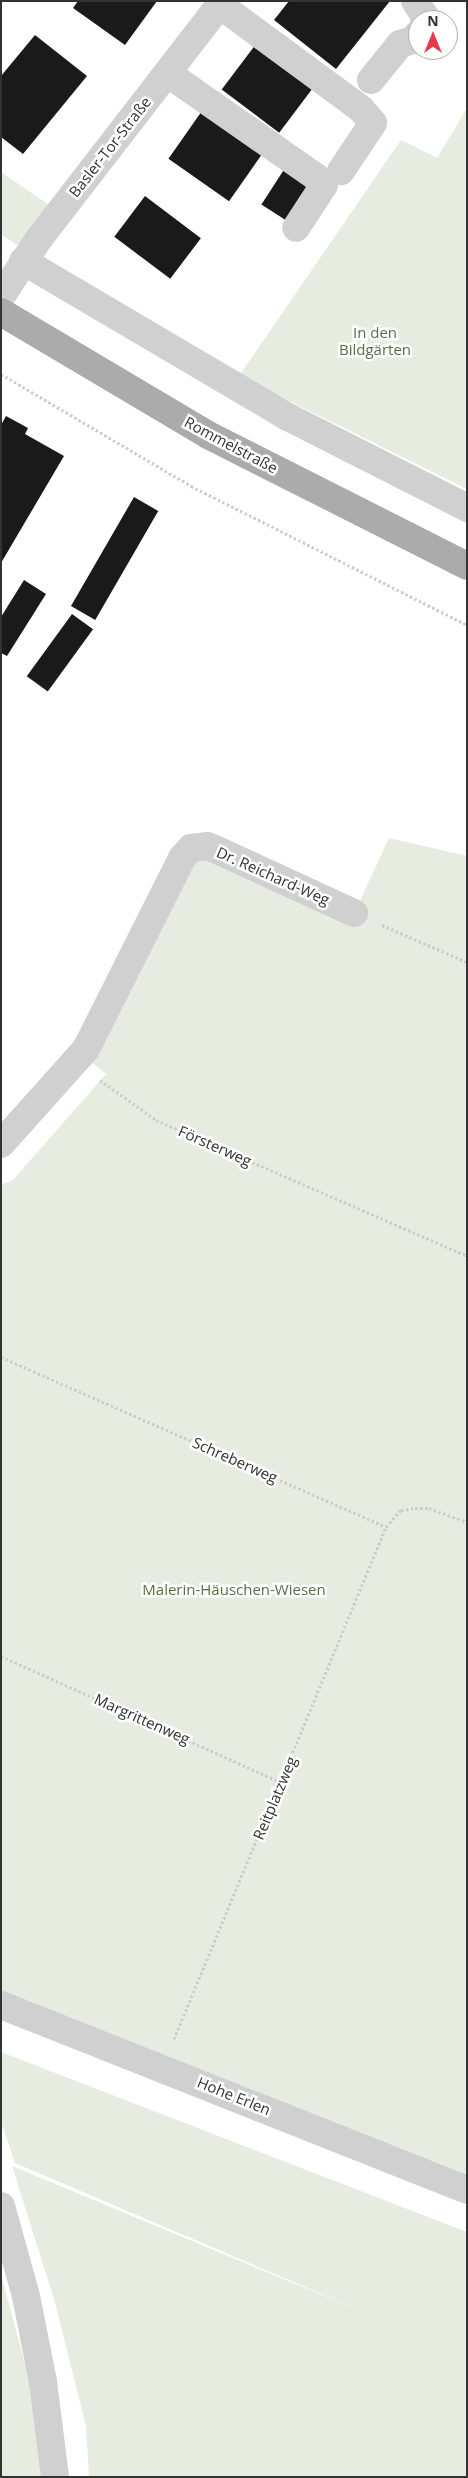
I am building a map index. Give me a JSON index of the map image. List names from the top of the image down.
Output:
{
  "streets": {
    "main road": ["Rommelstraße"],
    "street": ["Basler-Tor-Straße", "Dr. Reichard-Weg", "Hohe Erlen"],
    "path": [
      "Försterweg",
      "Schreberweg",
      "Margrittenweg",
      "Reitplatzweg"
    ]
  },
  "crossings": [
    ["Dr. Reichard-Weg", "Försterweg"],
    ["Schreberweg", "Reitplatzweg"],
    ["Margrittenweg", "Reitplatzweg"],
    ["Reitplatzweg", "Hohe Erlen"]
  ],
  "parks": ["In den Bildgärten", "Malerin-Häuschen-Wiesen"],
  "north": "top"
}
